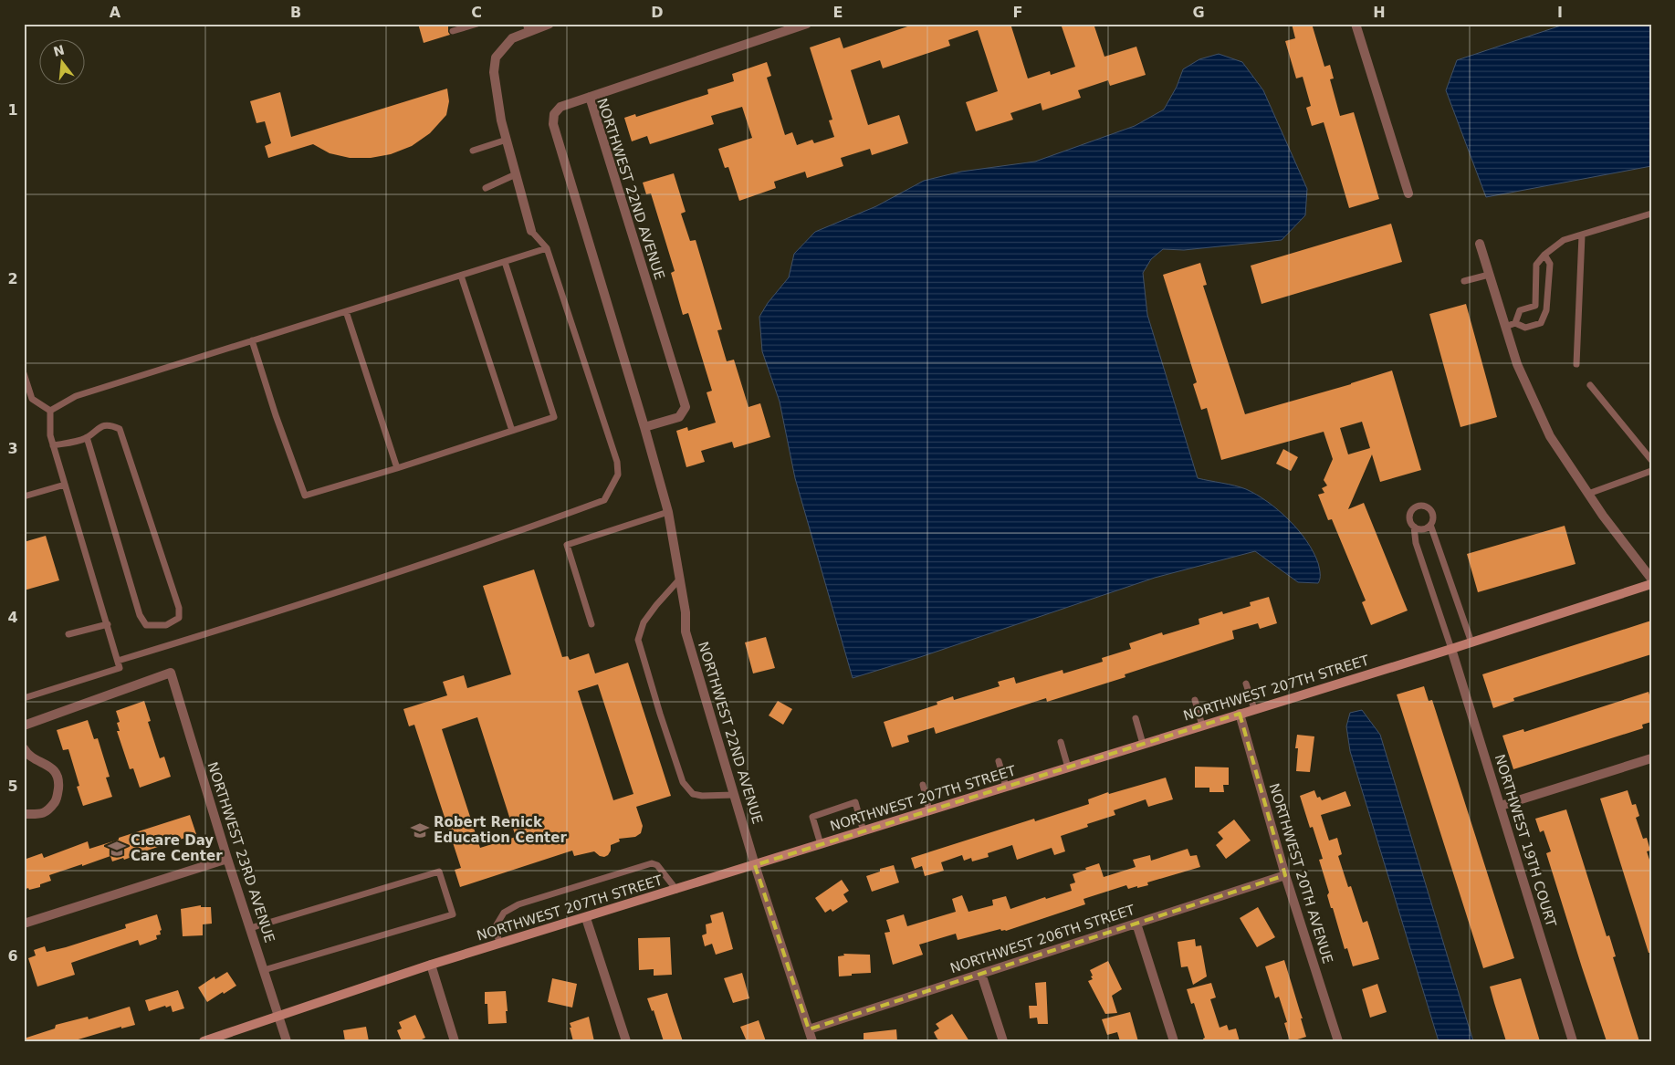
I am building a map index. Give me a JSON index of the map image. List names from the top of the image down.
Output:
{
  "streets": {
    "street": [
      "NORTHWEST 22ND AVENUE",
      "NORTHWEST 207TH STREET",
      "NORTHWEST 19TH COURT",
      "NORTHWEST 23RD AVENUE",
      "NORTHWEST 20TH AVENUE",
      "NORTHWEST 206TH STREET"
    ]
  },
  "crossings": [
    ["NORTHWEST 22ND AVENUE", "NORTHWEST 207TH STREET"],
    ["NORTHWEST 22ND AVENUE", "NORTHWEST 206TH STREET"],
    ["NORTHWEST 207TH STREET", "NORTHWEST 19TH COURT"],
    ["NORTHWEST 207TH STREET", "NORTHWEST 23RD AVENUE"],
    ["NORTHWEST 207TH STREET", "NORTHWEST 20TH AVENUE"],
    ["NORTHWEST 20TH AVENUE", "NORTHWEST 206TH STREET"]
  ],
  "places": {
    "school or university": ["Robert Renick Education Center", "Cleare Day Care Center"]
  },
  "north": "top",
  "grid": {
    "columns": [
      "A",
      "B",
      "C",
      "D",
      "E",
      "F",
      "G",
      "H",
      "I"
    ],
    "rows": [
      "1",
      "2",
      "3",
      "4",
      "5",
      "6"
    ]
  }
}
